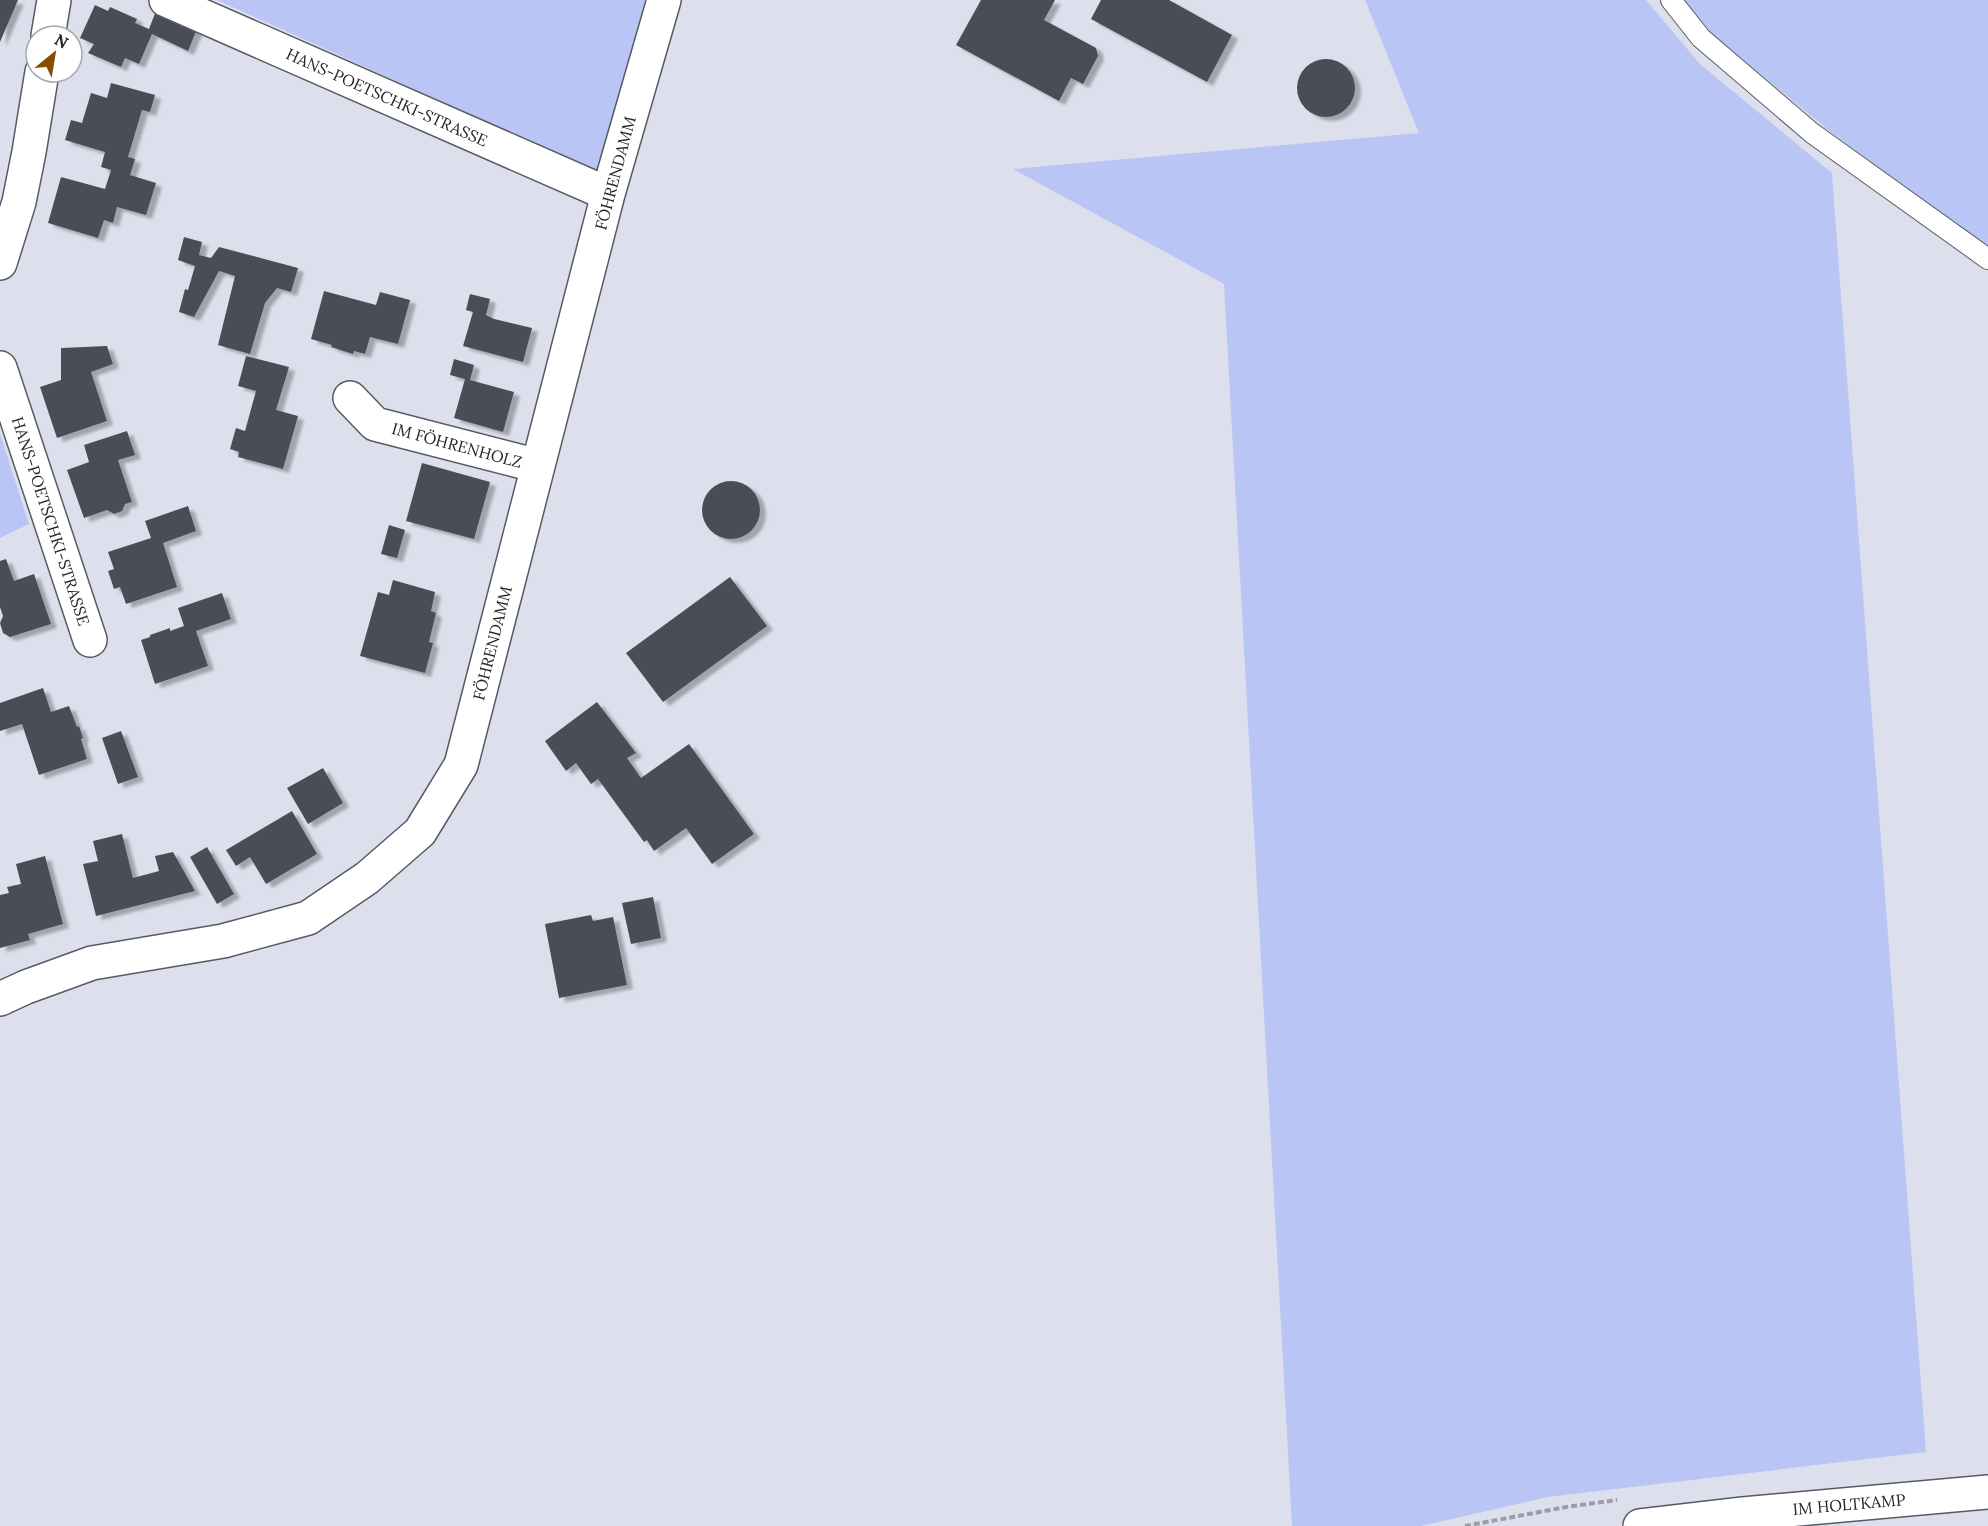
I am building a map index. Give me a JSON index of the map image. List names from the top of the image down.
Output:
{
  "streets": {
    "street": [
      "HANS-POETSCHKI-STRASSE",
      "FÖHRENDAMM",
      "IM FÖHRENHOLZ",
      "IM HOLTKAMP"
    ]
  },
  "crossings": [
    ["HANS-POETSCHKI-STRASSE", "FÖHRENDAMM"],
    ["FÖHRENDAMM", "IM FÖHRENHOLZ"]
  ],
  "north": "top right"
}
